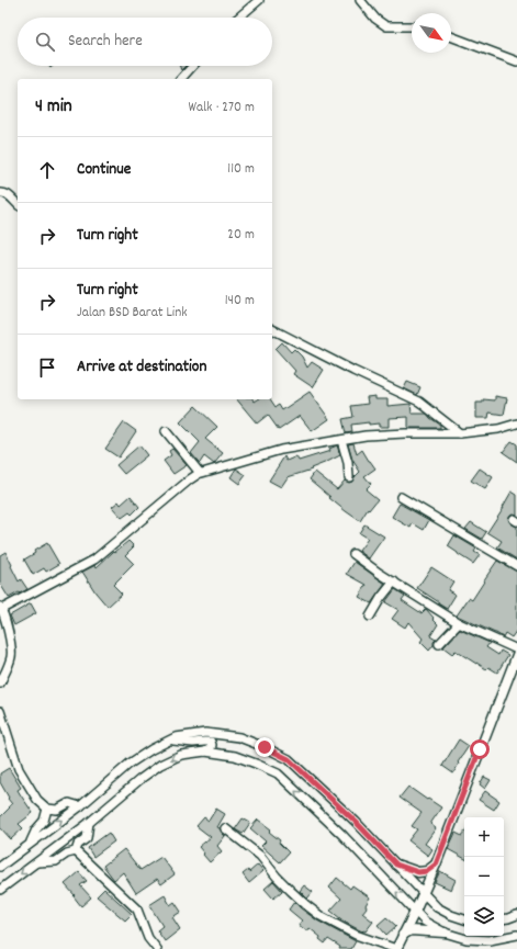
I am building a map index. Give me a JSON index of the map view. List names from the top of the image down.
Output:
{
  "north": "bottom right",
  "page": {
    "search": "Search here",
    "heading": ["4 min", "Walk · 270 m"],
    "list": [
      ["Continue", "110 m"],
      ["Turn right", "20 m"],
      ["Turn right", "Jalan BSD Barat Link", "140 m"],
      "Arrive at destination"
    ],
    "map_buttons": ["+", "−"]
  }
}
